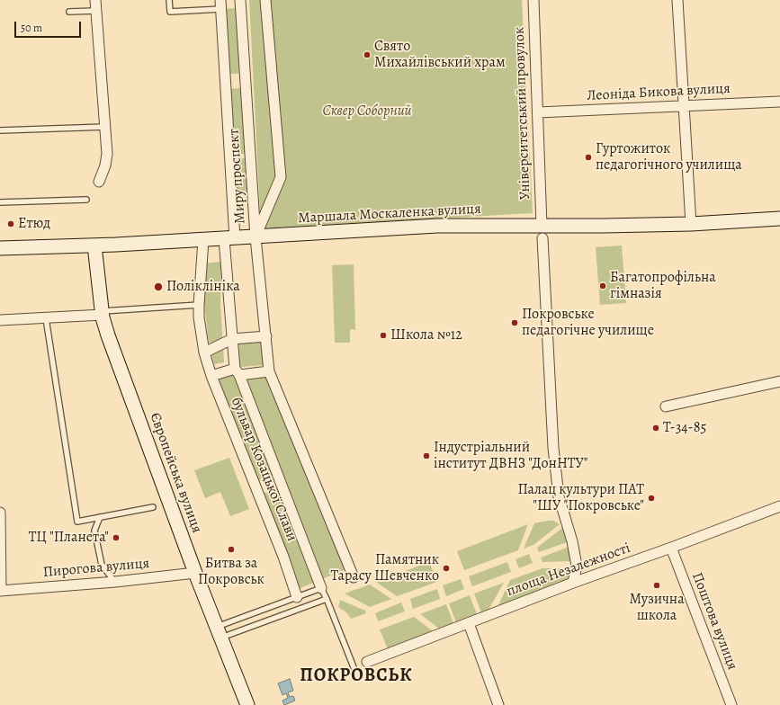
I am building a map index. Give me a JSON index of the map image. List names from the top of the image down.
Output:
{
  "streets": {
    "street": [
      "Леоніда Бикова вулиця",
      "Університетський провулок",
      "Миру проспект",
      "Маршала Москаленка вулиця",
      "бульвар Козацької Слави",
      "Європейська вулиця",
      "Пирогова вулиця",
      "площа Незалежності",
      "Поштова вулиця"
    ]
  },
  "crossings": [
    ["Леоніда Бикова вулиця", "Університетський провулок"],
    ["Університетський провулок", "Маршала Москаленка вулиця"],
    ["Університетський провулок", "площа Незалежності"],
    ["Миру проспект", "Маршала Москаленка вулиця"],
    ["Миру проспект", "бульвар Козацької Слави"],
    ["Маршала Москаленка вулиця", "бульвар Козацької Слави"],
    ["Маршала Москаленка вулиця", "Європейська вулиця"],
    ["Європейська вулиця", "Пирогова вулиця"],
    ["площа Незалежності", "Поштова вулиця"]
  ],
  "districts": ["ПОКРОВСЬК"],
  "parks": ["Сквер Соборний"],
  "places": [
    "Свято Михайлівський храм",
    "Гуртожиток педагогічного училища",
    "Етюд",
    "Багатопрофільна гімназія",
    "Поліклініка",
    "Покровське педагогічне училище",
    "Школа №12",
    "Т-34-85",
    "Індустріальний інститут ДВНЗ \"ДонНТУ\"",
    "Палац культури ПАТ \"ШУ \"Покровське\"",
    "ТЦ \"Планета\"",
    "Битва за Покровськ",
    "Памятник Тарасу Шевченко",
    "Музична школа"
  ],
  "scale_bar": "50 m"
}
